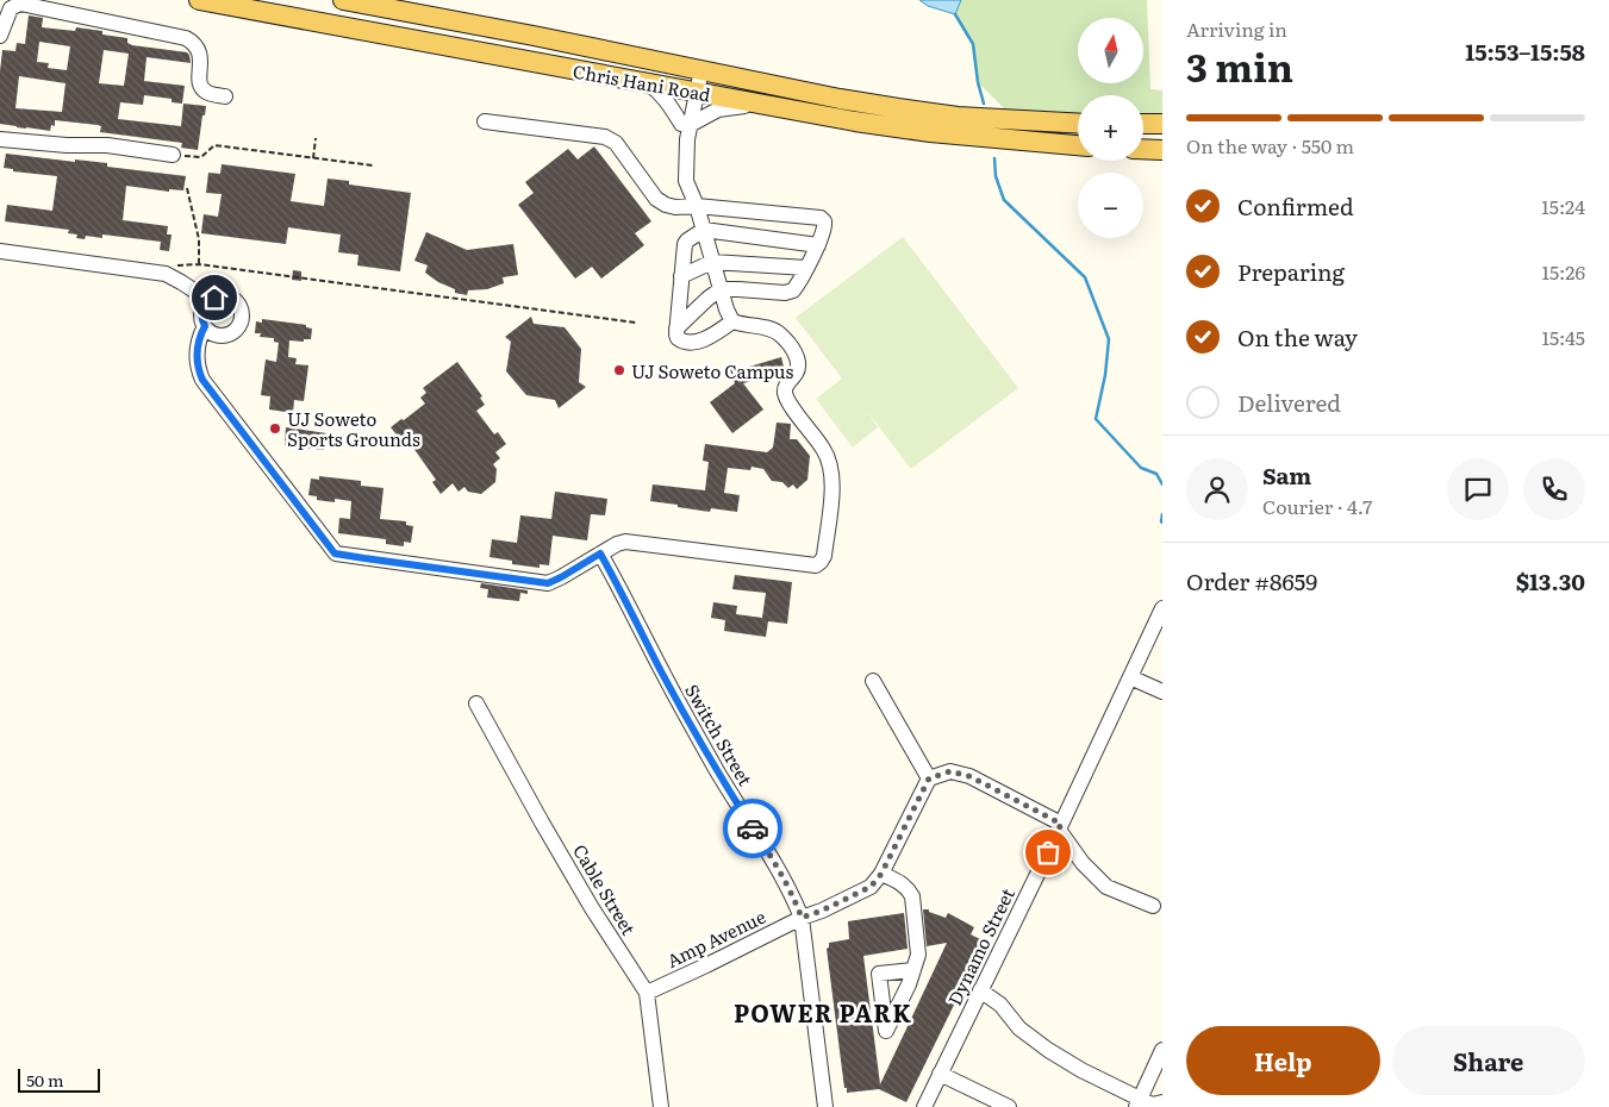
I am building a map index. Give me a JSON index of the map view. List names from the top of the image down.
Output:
{
  "streets": {
    "main road": ["Chris Hani Road"],
    "street": [
      "Switch Street",
      "Cable Street",
      "Amp Avenue",
      "Dynamo Street"
    ]
  },
  "crossings": [
    ["Switch Street", "Amp Avenue"],
    ["Cable Street", "Amp Avenue"]
  ],
  "districts": ["POWER PARK"],
  "places": ["UJ Soweto Campus", "UJ Soweto Sports Grounds"],
  "scale_bar": "50 m",
  "north": "top",
  "page": {
    "heading": ["3 min", "Arriving in", "15:53–15:58"],
    "panel": [
      "Sam",
      "Courier · 4.7",
      "Order #8659",
      "$13.30"
    ],
    "map_buttons": ["+", "−"],
    "bar": "On the way · 550 m",
    "list": [
      ["Confirmed", "15:24"],
      ["Preparing", "15:26"],
      ["On the way", "15:45"],
      "Delivered"
    ],
    "buttons": ["Help", "Share"],
    "scale": "50 m"
  }
}
